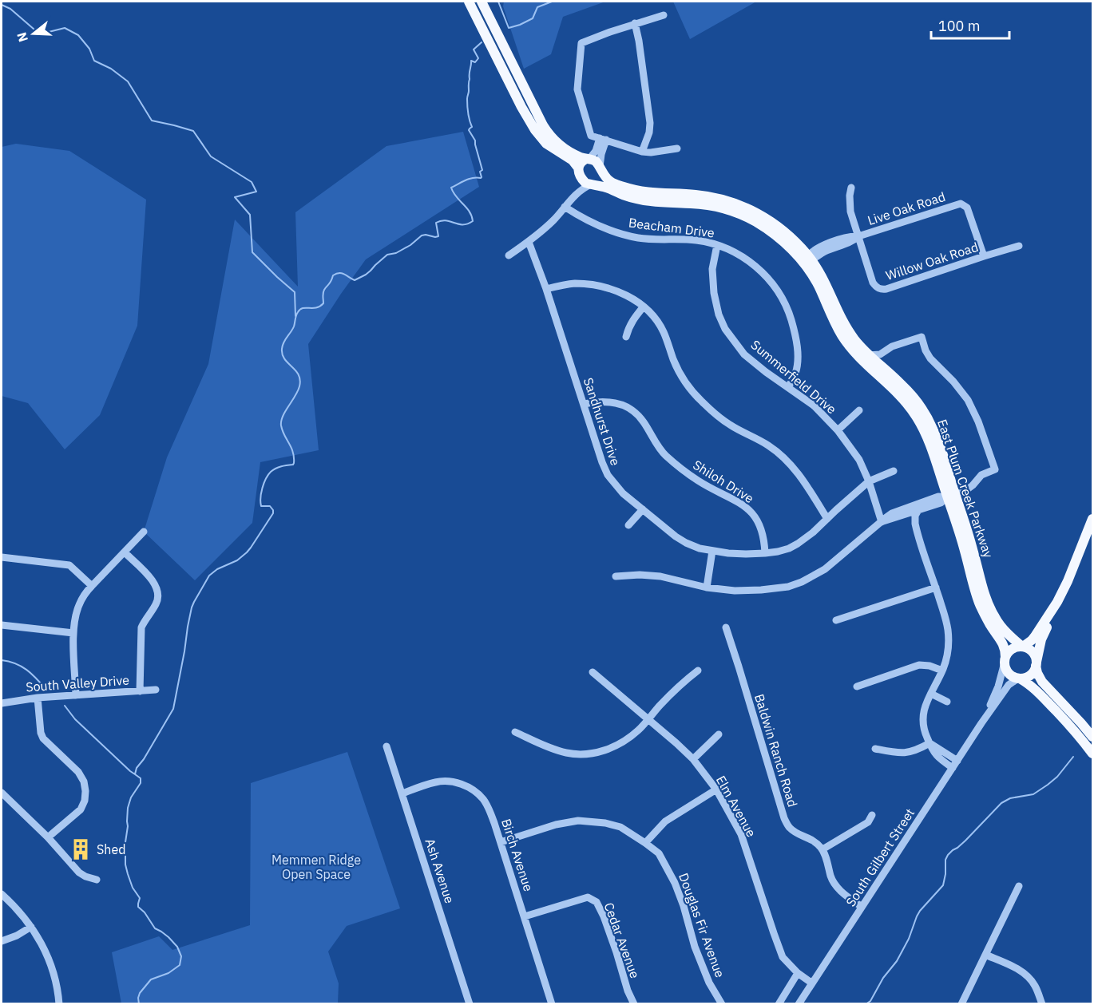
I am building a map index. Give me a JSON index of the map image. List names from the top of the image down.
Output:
{
  "streets": {
    "main road": ["East Plum Creek Parkway"],
    "street": [
      "Live Oak Road",
      "Beacham Drive",
      "Willow Oak Road",
      "Summerfield Drive",
      "Sandhurst Drive",
      "Shiloh Drive",
      "South Valley Drive",
      "Baldwin Ranch Road",
      "Elm Avenue",
      "Birch Avenue",
      "South Gilbert Street",
      "Ash Avenue",
      "Douglas Fir Avenue",
      "Cedar Avenue"
    ]
  },
  "crossings": [
    ["Live Oak Road", "Willow Oak Road"],
    ["Live Oak Road", "East Plum Creek Parkway"],
    ["Beacham Drive", "Summerfield Drive"],
    ["Summerfield Drive", "Sandhurst Drive"],
    ["Sandhurst Drive", "Shiloh Drive"],
    ["East Plum Creek Parkway", "South Gilbert Street"],
    ["Elm Avenue", "South Gilbert Street"],
    ["Birch Avenue", "Ash Avenue"],
    ["Birch Avenue", "Douglas Fir Avenue"],
    ["Birch Avenue", "Cedar Avenue"]
  ],
  "parks": ["Memmen Ridge Open Space"],
  "places": {
    "building": ["Shed"]
  },
  "scale_bar": "100 m",
  "north": "left"
}
